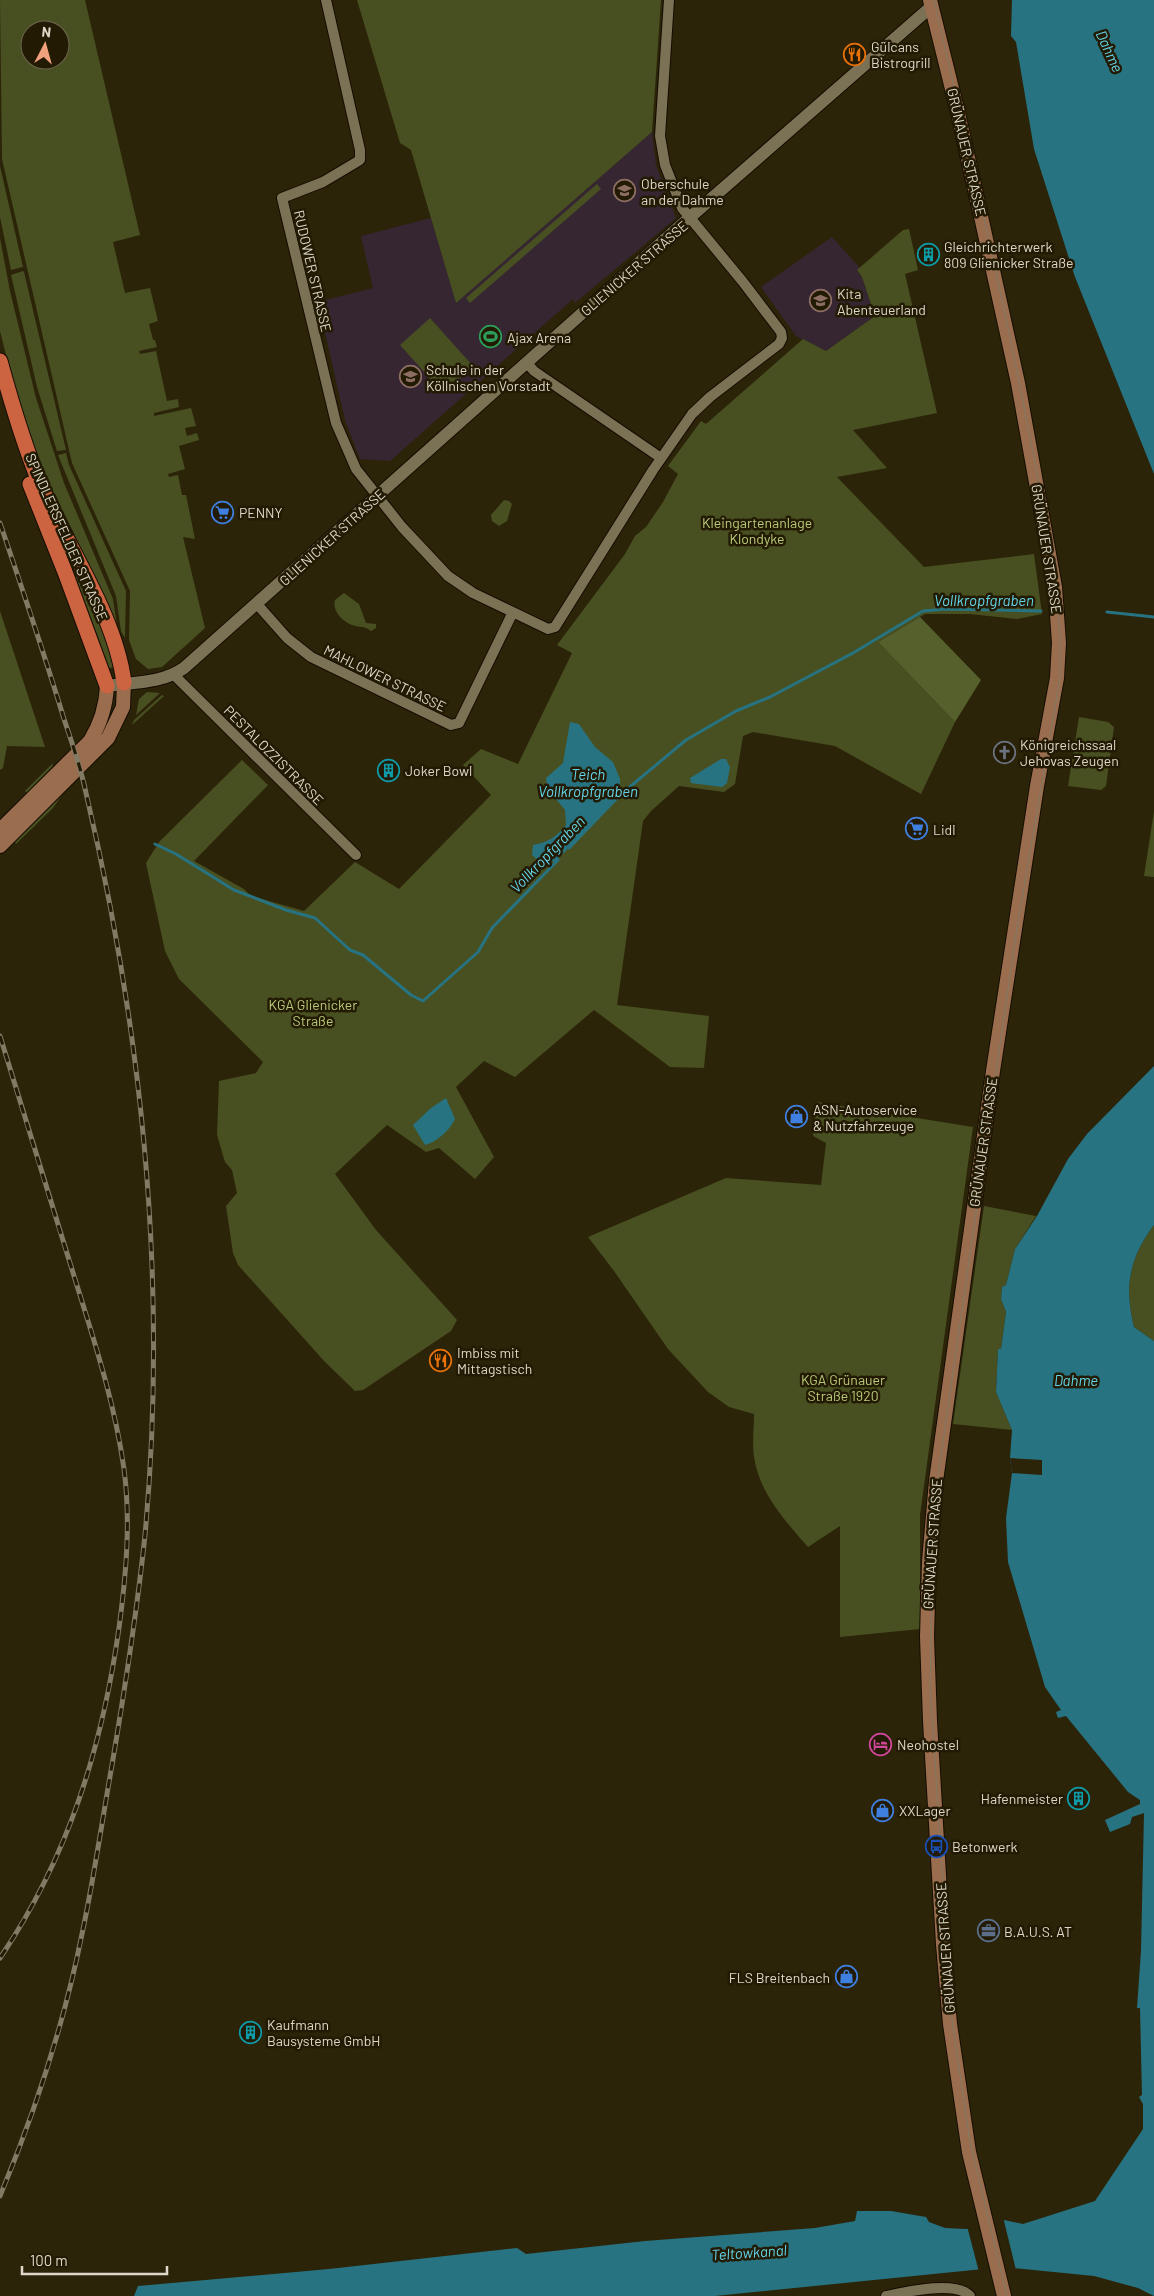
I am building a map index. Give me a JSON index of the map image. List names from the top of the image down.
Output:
{
  "streets": {
    "highway": ["SPINDLERSFELDER STRASSE"],
    "main road": ["GRÜNAUER STRASSE"],
    "street": [
      "GLIENICKER STRASSE",
      "RUDOWER STRASSE",
      "MAHLOWER STRASSE",
      "PESTALOZZISTRASSE"
    ]
  },
  "crossings": [
    ["GRÜNAUER STRASSE", "GLIENICKER STRASSE"],
    ["GLIENICKER STRASSE", "RUDOWER STRASSE"],
    ["GLIENICKER STRASSE", "SPINDLERSFELDER STRASSE"],
    ["GLIENICKER STRASSE", "MAHLOWER STRASSE"],
    ["GLIENICKER STRASSE", "PESTALOZZISTRASSE"]
  ],
  "water": [
    "Dahme",
    "Vollkropfgraben",
    "Teich Vollkropfgraben",
    "Teltowkanal"
  ],
  "parks": ["Kleingartenanlage Klondyke", "KGA Glienicker Straße", "KGA Grünauer Straße 1920"],
  "places": {
    "restaurant": ["Gülcans Bistrogrill", "Imbiss mit Mittagstisch"],
    "school or university": ["Oberschule an der Dahme", "Kita Abenteuerland", "Schule in der Köllnischen Vorstadt"],
    "building": [
      "Gleichrichterwerk 809 Glienicker Straße",
      "Joker Bowl",
      "Hafenmeister",
      "Kaufmann Bausysteme GmbH"
    ],
    "sports": ["Ajax Arena"],
    "supermarket": ["PENNY", "Lidl"],
    "church": ["Königreichssaal Jehovas Zeugen"],
    "shop": ["ASN-Autoservice & Nutzfahrzeuge", "XXLager", "FLS Breitenbach"],
    "hotel": ["Neohostel"],
    "bus stop": ["Betonwerk"],
    "office": ["B.A.U.S. AT"]
  },
  "scale_bar": "100 m",
  "north": "top"
}
